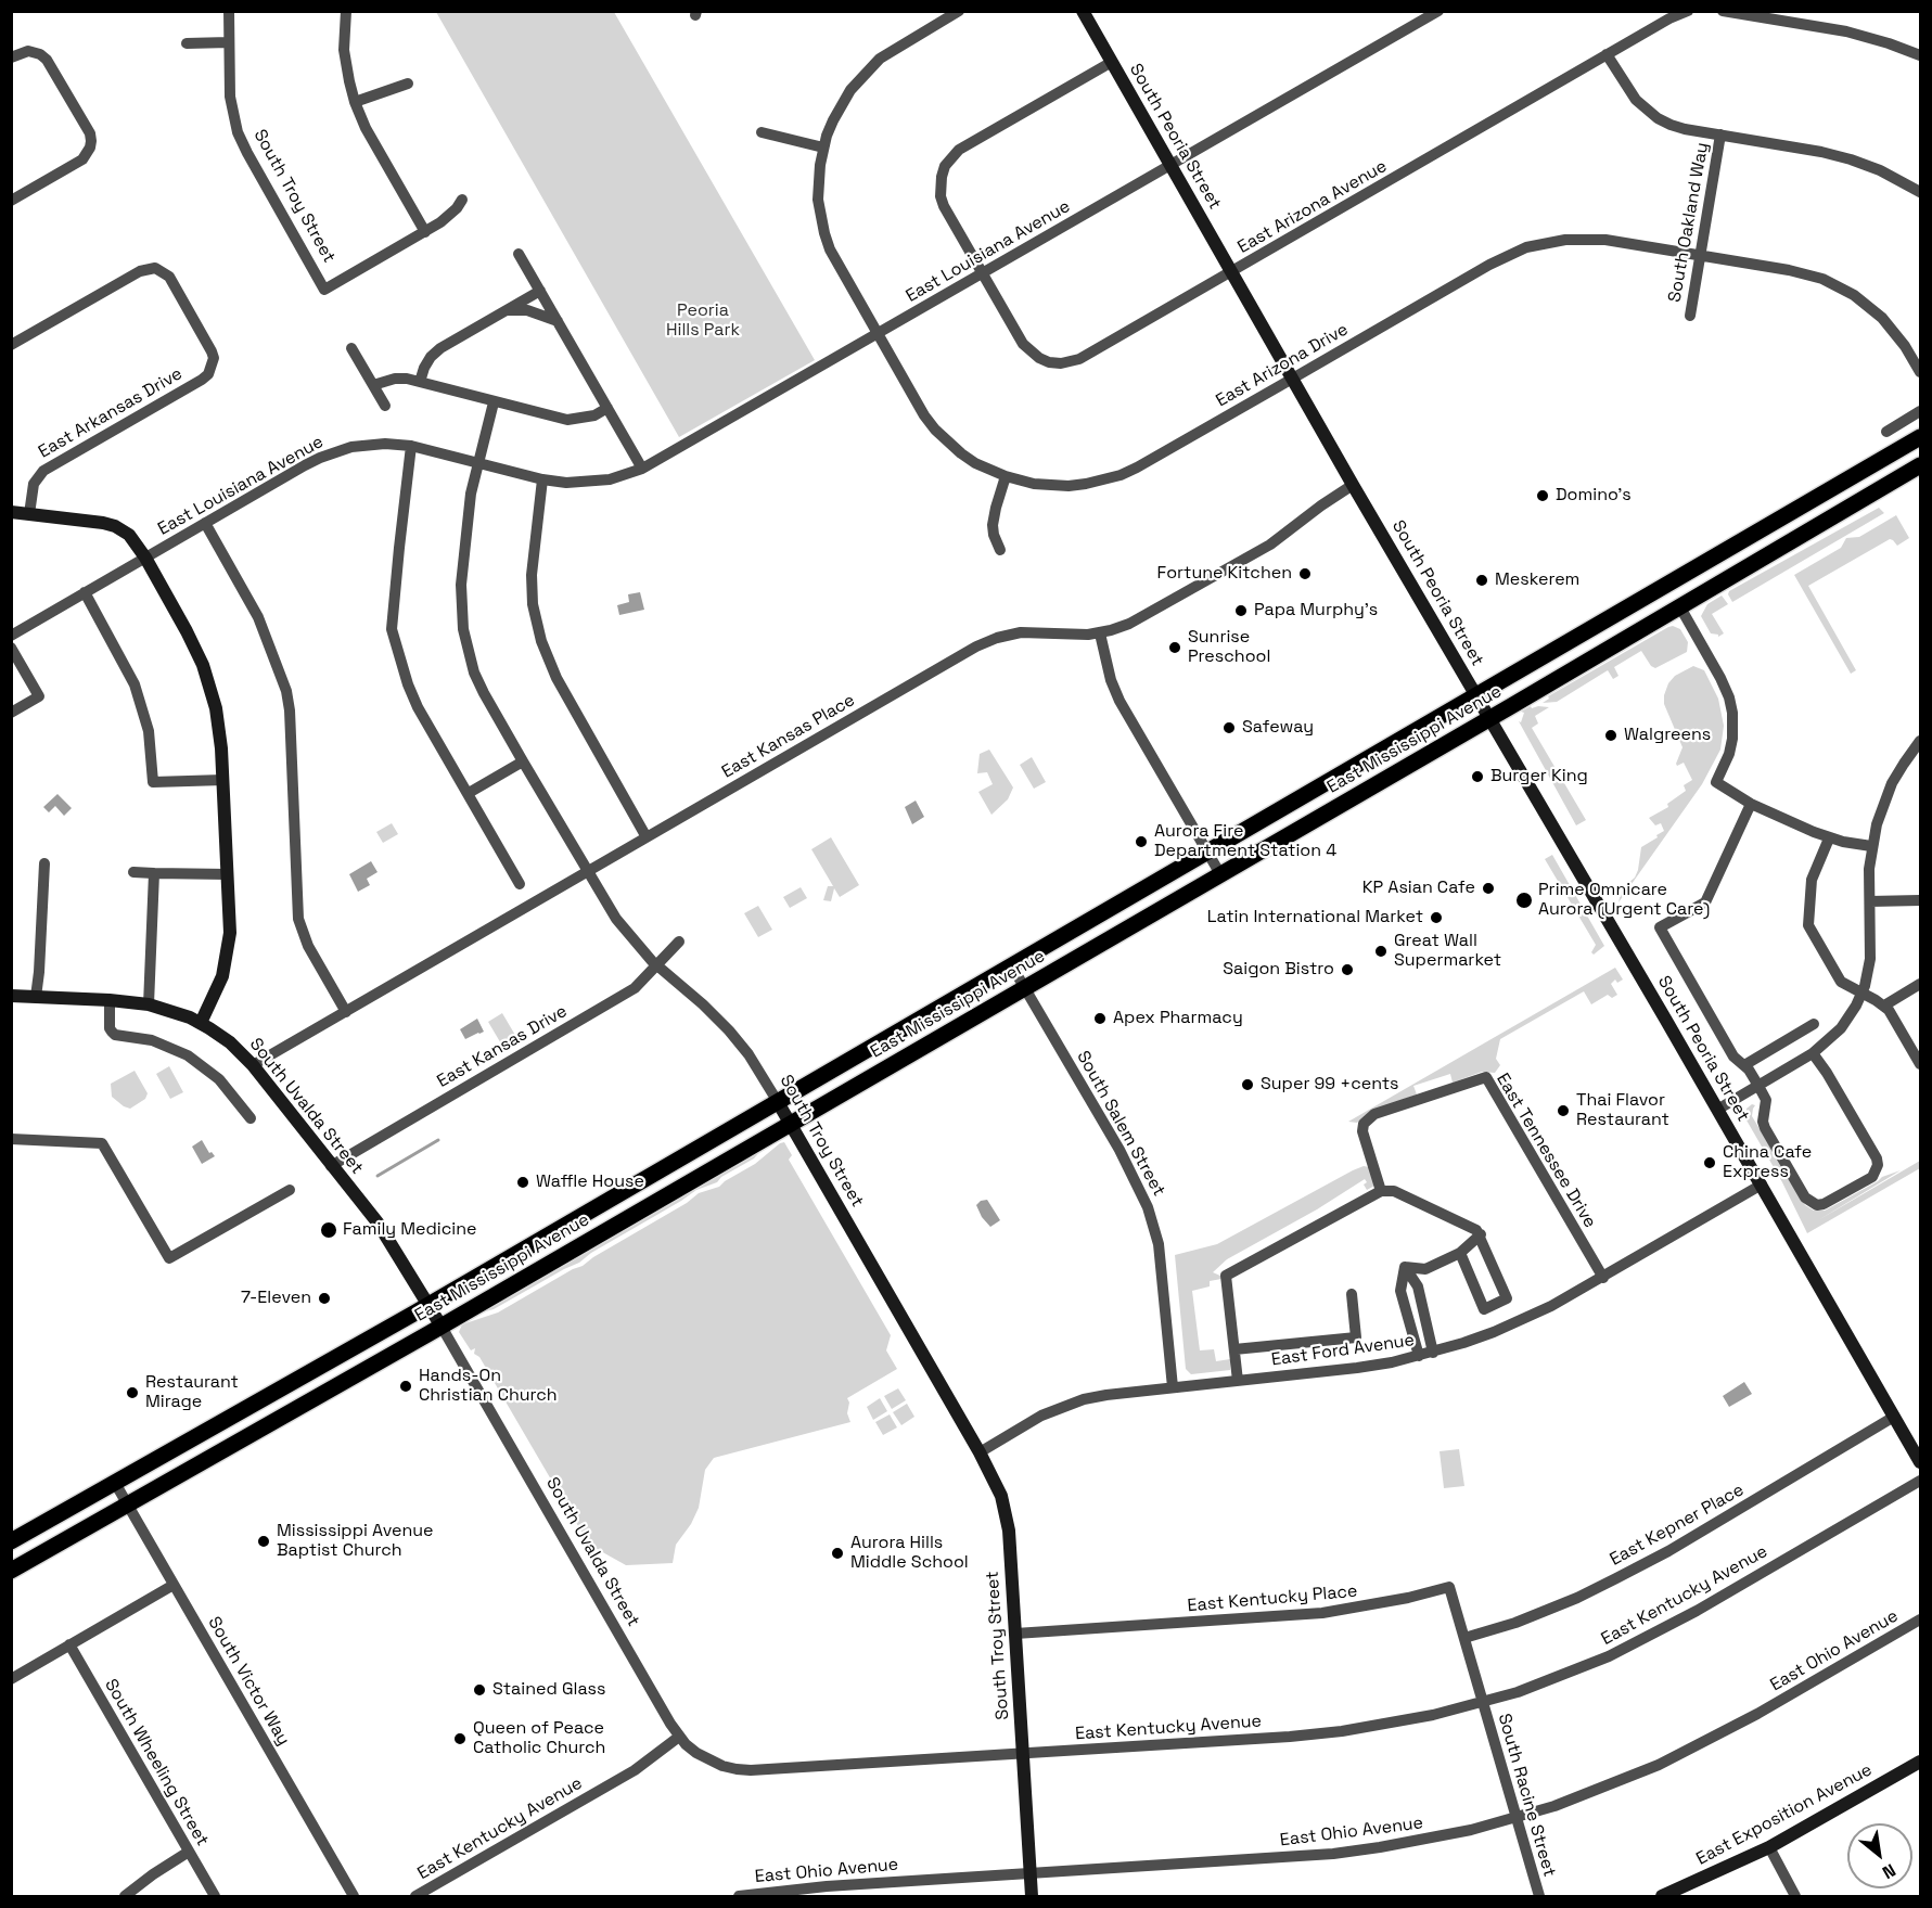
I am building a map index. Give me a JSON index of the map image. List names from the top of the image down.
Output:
{
  "streets": {
    "main road": ["East Mississippi Avenue"],
    "street": [
      "South Peoria Street",
      "South Troy Street",
      "East Arizona Avenue",
      "South Oakland Way",
      "East Louisiana Avenue",
      "East Arizona Drive",
      "East Arkansas Drive",
      "East Kansas Place",
      "East Kansas Drive",
      "South Uvalda Street",
      "South Salem Street",
      "East Tennessee Drive",
      "East Ford Avenue",
      "East Kepner Place",
      "East Kentucky Avenue",
      "East Kentucky Place",
      "East Ohio Avenue",
      "South Victor Way",
      "South Wheeling Street",
      "South Racine Street",
      "East Exposition Avenue"
    ]
  },
  "crossings": [
    ["South Peoria Street", "East Arizona Avenue"],
    ["South Peoria Street", "East Louisiana Avenue"],
    ["South Peoria Street", "East Arizona Drive"],
    ["South Peoria Street", "East Kansas Place"],
    ["South Peoria Street", "East Mississippi Avenue"],
    ["South Peoria Street", "East Ford Avenue"],
    ["South Peoria Street", "East Kepner Place"],
    ["South Troy Street", "East Louisiana Avenue"],
    ["South Troy Street", "East Kansas Place"],
    ["South Troy Street", "East Mississippi Avenue"],
    ["South Troy Street", "East Kansas Drive"],
    ["South Troy Street", "East Ford Avenue"],
    ["South Troy Street", "East Kentucky Avenue"],
    ["South Troy Street", "East Kentucky Place"],
    ["South Troy Street", "East Ohio Avenue"],
    ["East Arizona Avenue", "East Louisiana Avenue"],
    ["South Oakland Way", "East Arizona Drive"],
    ["East Louisiana Avenue", "East Arizona Drive"],
    ["East Kansas Place", "South Uvalda Street"],
    ["East Mississippi Avenue", "South Uvalda Street"],
    ["East Mississippi Avenue", "South Salem Street"],
    ["East Mississippi Avenue", "South Victor Way"],
    ["East Kansas Drive", "South Uvalda Street"],
    ["South Uvalda Street", "East Kentucky Avenue"],
    ["South Salem Street", "East Ford Avenue"],
    ["East Tennessee Drive", "East Ford Avenue"],
    ["East Kepner Place", "East Kentucky Place"],
    ["East Kentucky Avenue", "East Kentucky Place"],
    ["East Kentucky Avenue", "South Racine Street"],
    ["East Kentucky Place", "South Racine Street"],
    ["East Ohio Avenue", "South Racine Street"]
  ],
  "parks": ["Peoria Hills Park"],
  "places": [
    "Domino's",
    "Fortune Kitchen",
    "Meskerem",
    "Papa Murphy's",
    "Sunrise Preschool",
    "Safeway",
    "Walgreens",
    "Burger King",
    "Aurora Fire Department Station 4",
    "KP Asian Cafe",
    "Prime Omnicare Aurora (Urgent Care)",
    "Latin International Market",
    "Great Wall Supermarket",
    "Saigon Bistro",
    "Apex Pharmacy",
    "Super 99 +cents",
    "Thai Flavor Restaurant",
    "China Cafe Express",
    "Waffle House",
    "Family Medicine",
    "7-Eleven",
    "Hands-On Christian Church",
    "Restaurant Mirage",
    "Mississippi Avenue Baptist Church",
    "Aurora Hills Middle School",
    "Stained Glass",
    "Queen of Peace Catholic Church"
  ],
  "north": "bottom right"
}
